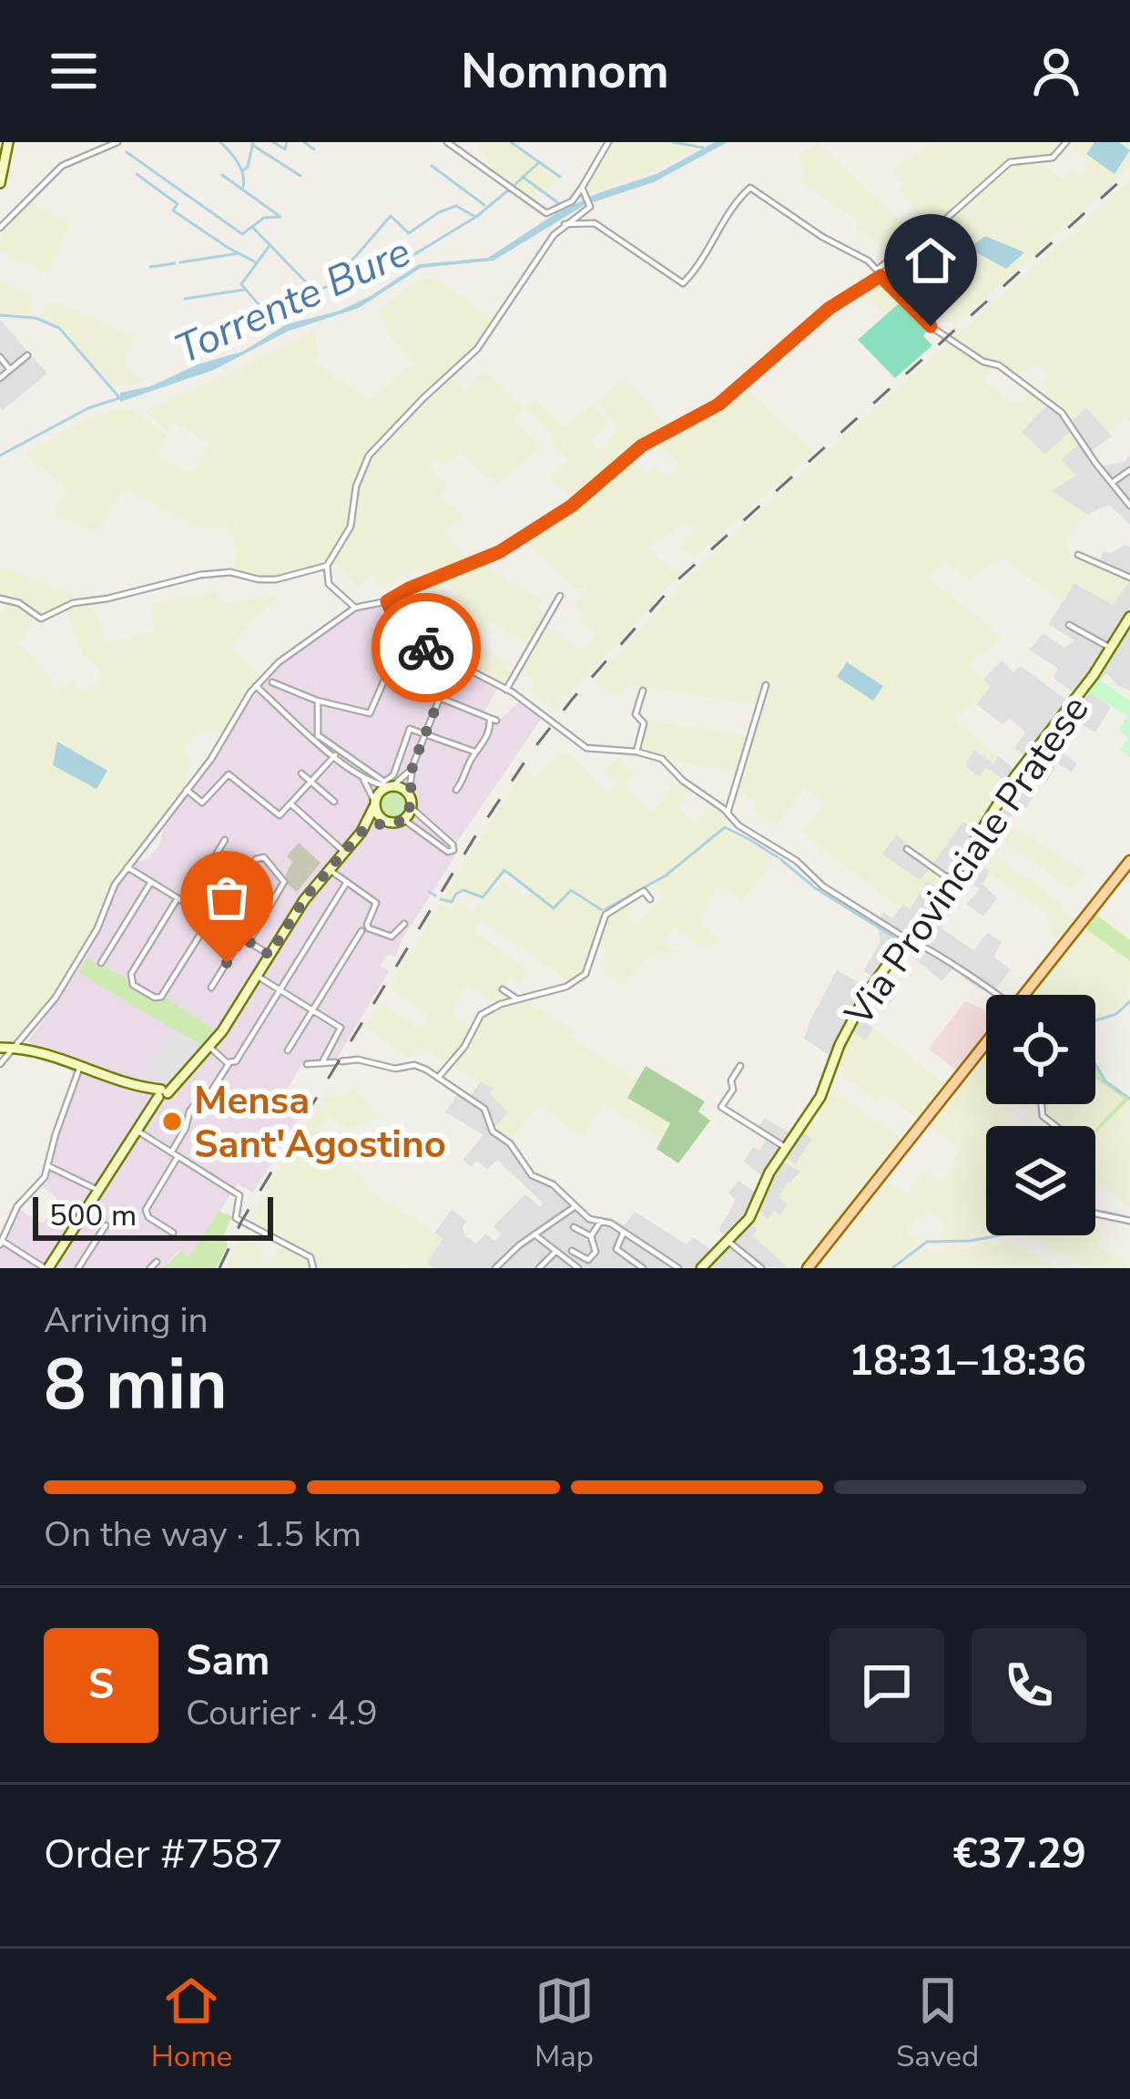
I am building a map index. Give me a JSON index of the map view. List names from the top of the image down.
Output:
{
  "streets": {
    "street": ["Via Provinciale Pratese"]
  },
  "water": ["Torrente Bure"],
  "places": ["Mensa Sant'Agostino"],
  "scale_bar": "500 m",
  "page": {
    "header": "Nomnom",
    "scale": "500 m",
    "heading": ["8 min", "Arriving in", "18:31–18:36"],
    "panel": [
      "Sam",
      "Courier · 4.9",
      "Order #7587",
      "€37.29"
    ],
    "bar": "On the way · 1.5 km",
    "round": "S",
    "tabs": ["Home", "Map", "Saved"]
  }
}
